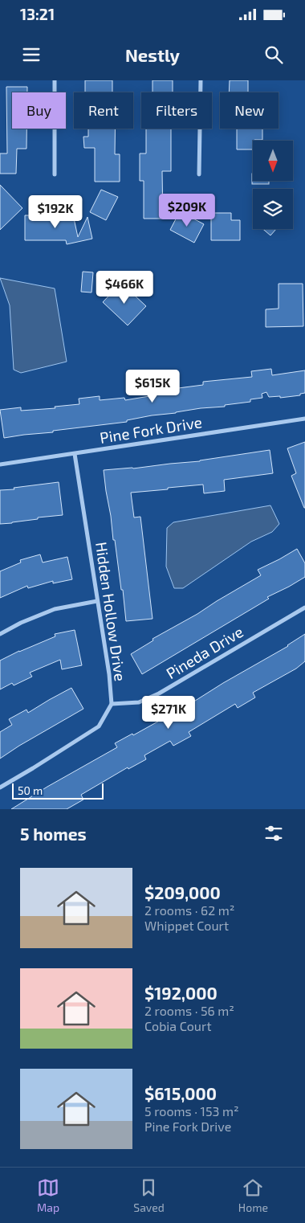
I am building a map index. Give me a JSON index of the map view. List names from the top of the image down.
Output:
{
  "streets": {
    "street": ["Pine Fork Drive", "Hidden Hollow Drive", "Pineda Drive"]
  },
  "crossings": [
    ["Pine Fork Drive", "Hidden Hollow Drive"],
    ["Hidden Hollow Drive", "Pineda Drive"]
  ],
  "scale_bar": "50 m",
  "north": "bottom",
  "page": {
    "status": "13:21",
    "header": "Nestly",
    "chip": [
      "Buy",
      "Rent",
      "Filters",
      "New"
    ],
    "price": [
      "$209K",
      "$192K",
      "$466K",
      "$615K",
      "$271K"
    ],
    "scale": "50 m",
    "heading": "5 homes",
    "list": [
      {
        "name": "$209,000",
        "note": "2 rooms · 62 m² · Whippet Court"
      },
      {
        "name": "$192,000",
        "note": "2 rooms · 56 m² · Cobia Court"
      },
      {
        "name": "$615,000",
        "note": "5 rooms · 153 m² · Pine Fork Drive"
      }
    ],
    "tabs": ["Map", "Saved", "Home"]
  }
}
